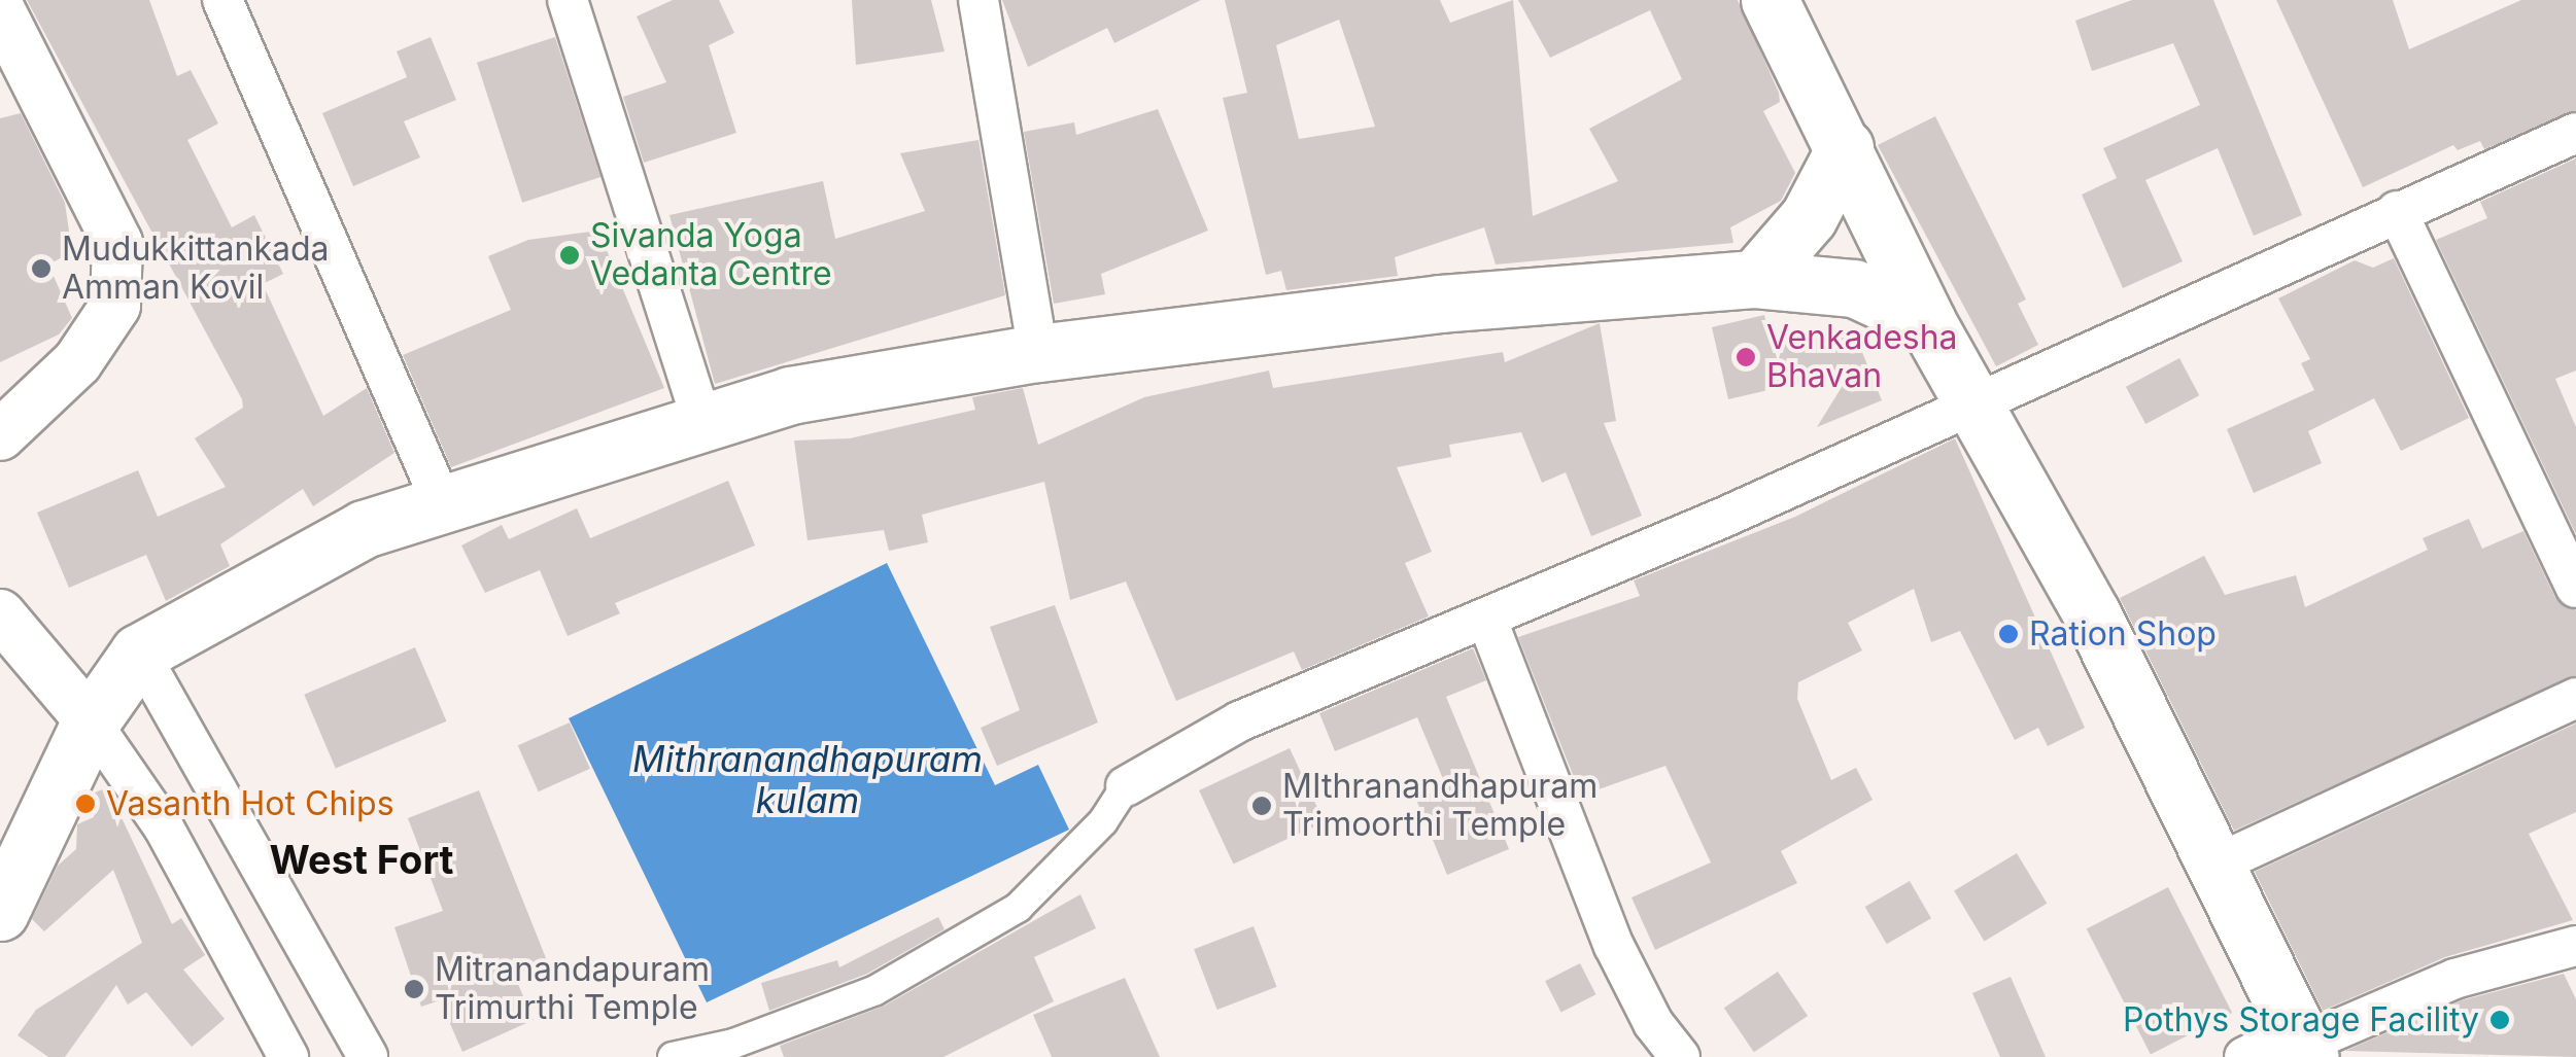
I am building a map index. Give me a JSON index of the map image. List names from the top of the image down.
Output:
{
  "districts": ["West Fort"],
  "water": ["Mithranandhapuram kulam"],
  "places": [
    "Sivanda Yoga Vedanta Centre",
    "Mudukkittankada Amman Kovil",
    "Venkadesha Bhavan",
    "Ration Shop",
    "Vasanth Hot Chips",
    "MIthranandhapuram Trimoorthi Temple",
    "Mitranandapuram Trimurthi Temple",
    "Pothys Storage Facility"
  ]
}
